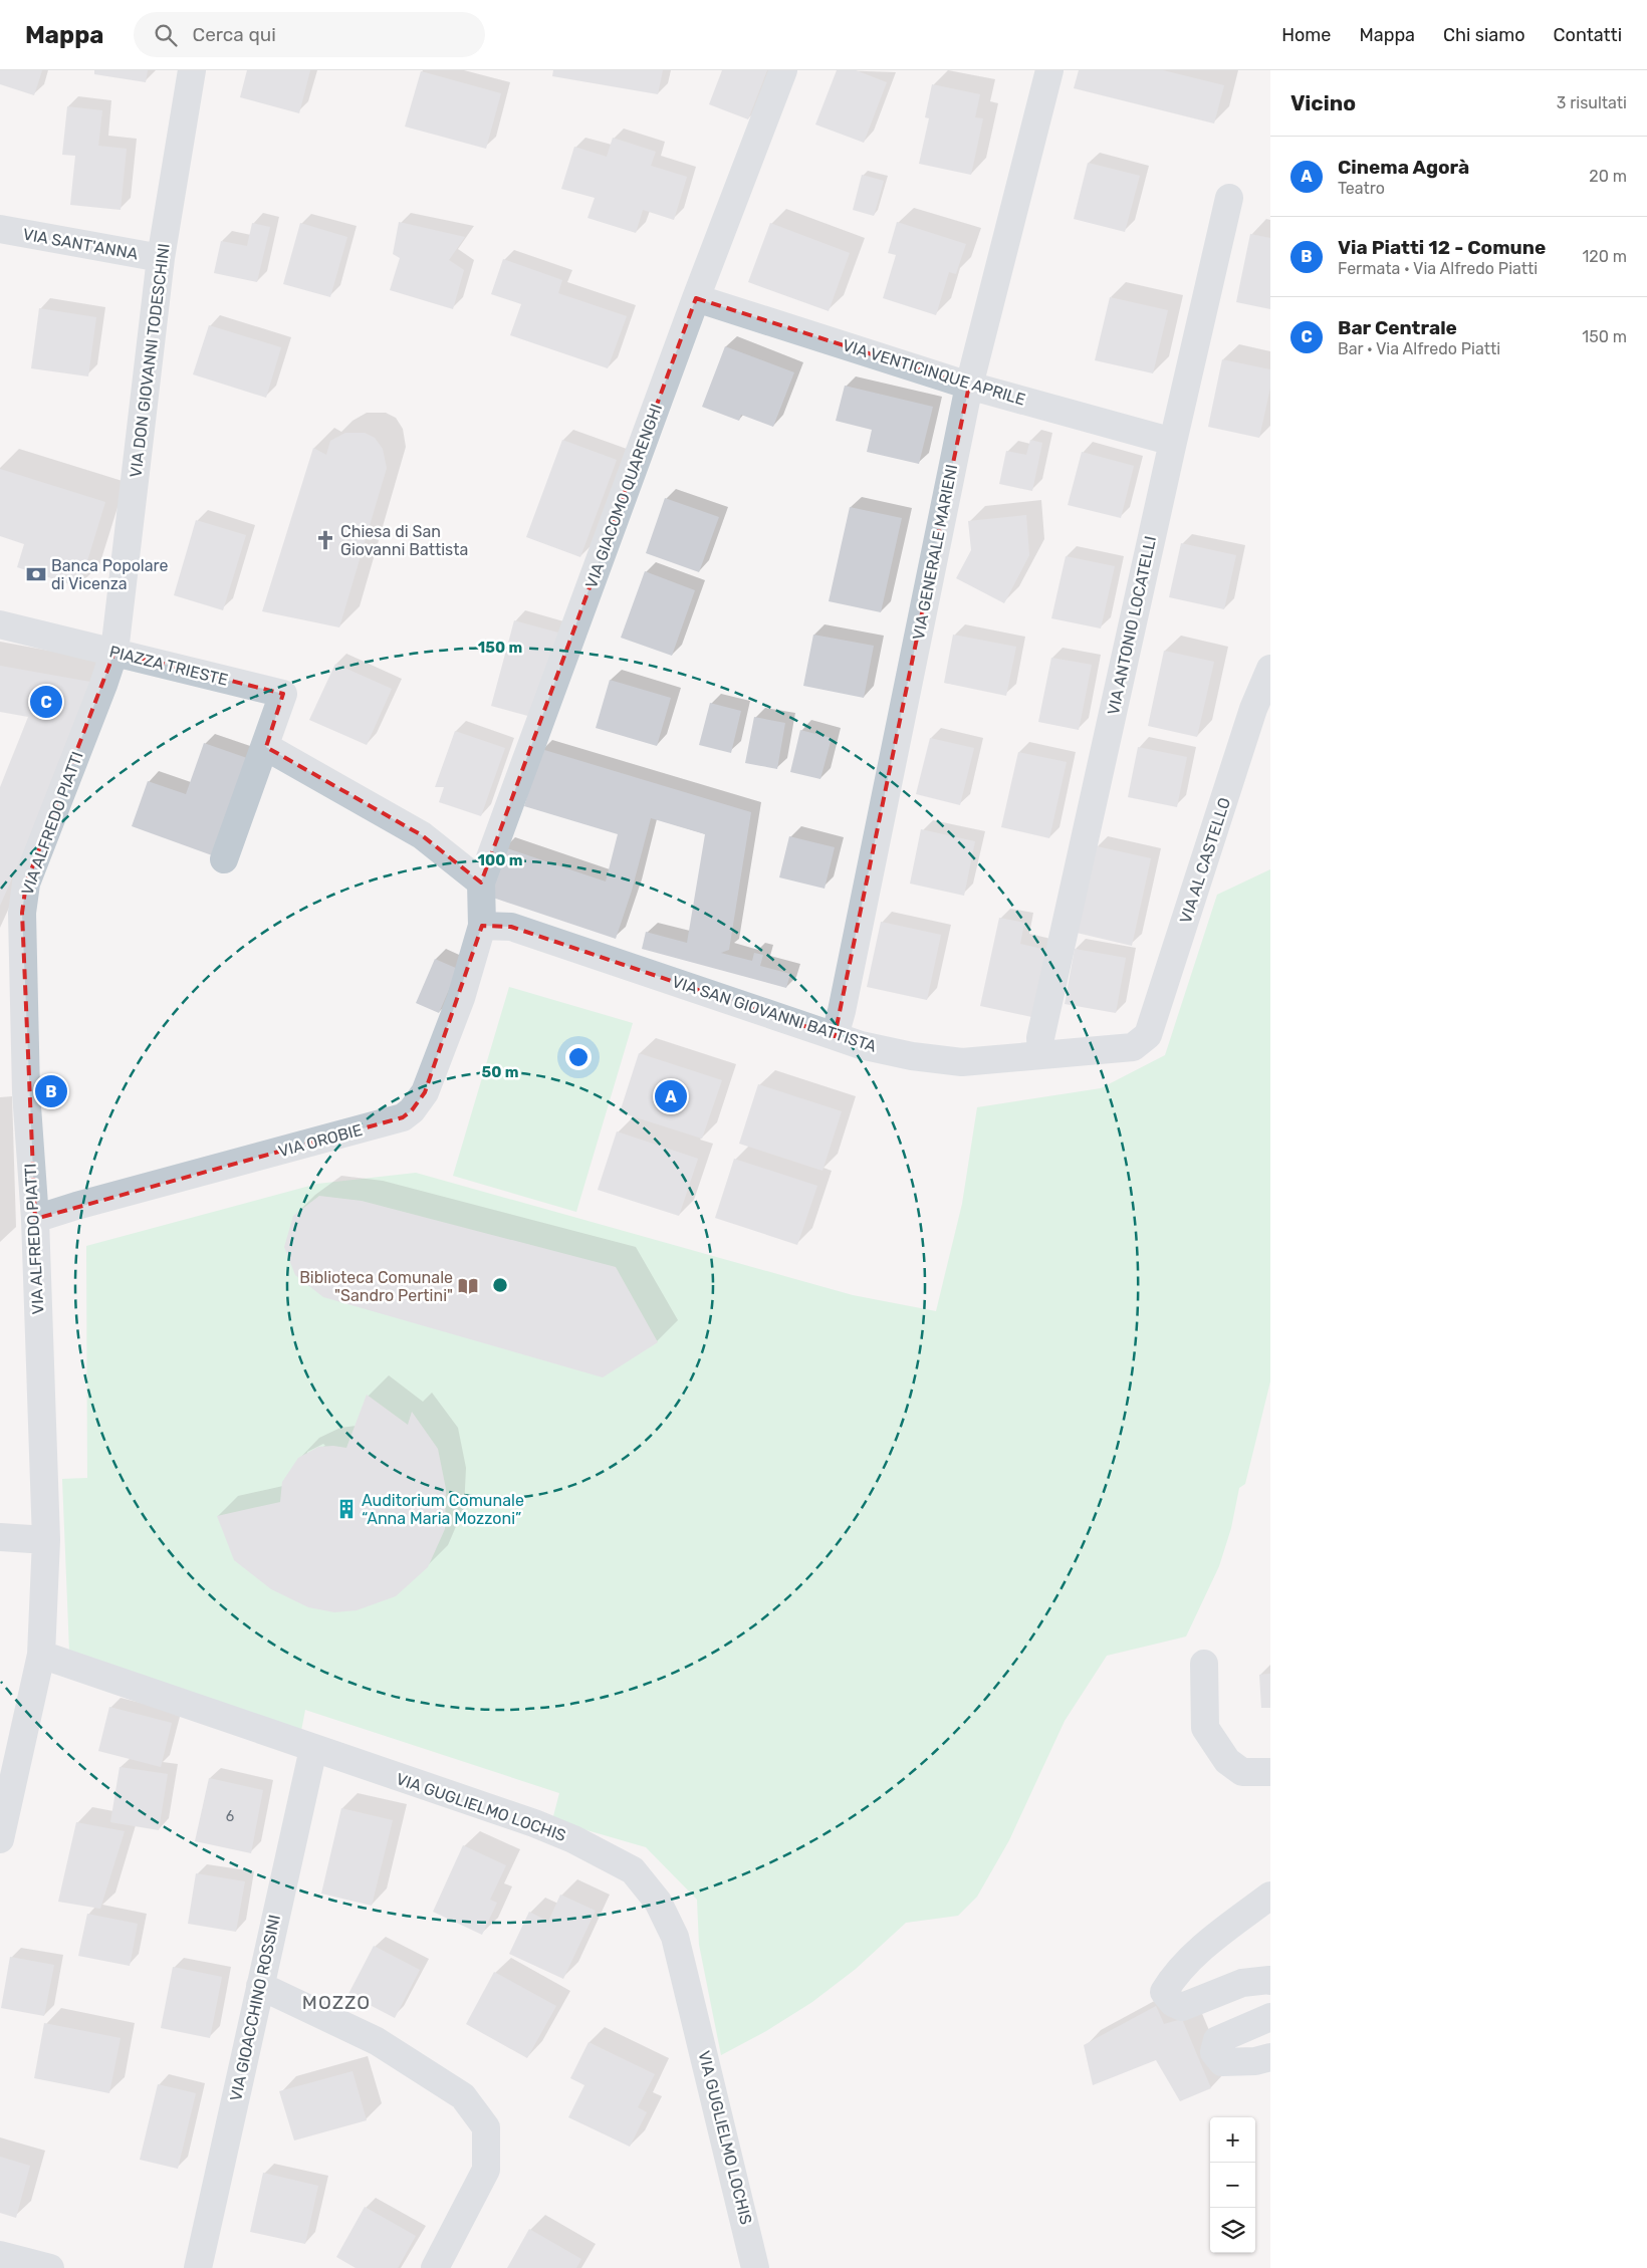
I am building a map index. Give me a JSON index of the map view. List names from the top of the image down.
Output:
{
  "streets": {
    "street": [
      "VIA SANT'ANNA",
      "VIA DON GIOVANNI TODESCHINI",
      "VIA VENTICINQUE APRILE",
      "VIA GIACOMO QUARENGHI",
      "VIA GENERALE MARIENI",
      "VIA ANTONIO LOCATELLI",
      "PIAZZA TRIESTE",
      "VIA ALFREDO PIATTI",
      "VIA AL CASTELLO",
      "VIA SAN GIOVANNI BATTISTA",
      "VIA OROBIE",
      "VIA GUGLIELMO LOCHIS",
      "VIA GIOACCHINO ROSSINI"
    ]
  },
  "crossings": [
    ["VIA SANT'ANNA", "VIA DON GIOVANNI TODESCHINI"],
    ["VIA DON GIOVANNI TODESCHINI", "PIAZZA TRIESTE"],
    ["VIA DON GIOVANNI TODESCHINI", "VIA ALFREDO PIATTI"],
    ["VIA VENTICINQUE APRILE", "VIA GIACOMO QUARENGHI"],
    ["VIA VENTICINQUE APRILE", "VIA GENERALE MARIENI"],
    ["VIA VENTICINQUE APRILE", "VIA ANTONIO LOCATELLI"],
    ["VIA GIACOMO QUARENGHI", "VIA SAN GIOVANNI BATTISTA"],
    ["VIA GIACOMO QUARENGHI", "VIA OROBIE"],
    ["VIA GENERALE MARIENI", "VIA SAN GIOVANNI BATTISTA"],
    ["VIA ANTONIO LOCATELLI", "VIA SAN GIOVANNI BATTISTA"],
    ["PIAZZA TRIESTE", "VIA ALFREDO PIATTI"],
    ["VIA ALFREDO PIATTI", "VIA OROBIE"],
    ["VIA ALFREDO PIATTI", "VIA GUGLIELMO LOCHIS"],
    ["VIA AL CASTELLO", "VIA SAN GIOVANNI BATTISTA"],
    ["VIA SAN GIOVANNI BATTISTA", "VIA OROBIE"],
    ["VIA GUGLIELMO LOCHIS", "VIA GIOACCHINO ROSSINI"]
  ],
  "districts": ["MOZZO"],
  "places": {
    "church": ["Chiesa di San Giovanni Battista"],
    "bank": ["Banca Popolare di Vicenza"],
    "library": ["Biblioteca Comunale \"Sandro Pertini\""],
    "building": ["Auditorium Comunale “Anna Maria Mozzoni”"]
  },
  "house_numbers": ["6"],
  "page": {
    "header": "Mappa",
    "search": "Cerca qui",
    "nav": [
      "Home",
      "Mappa",
      "Chi siamo",
      "Contatti"
    ],
    "heading": ["Vicino", "3 risultati"],
    "list": [
      {
        "mark": "A",
        "name": "Cinema Agorà",
        "note": "Teatro",
        "value": "20 m"
      },
      {
        "mark": "B",
        "name": "Via Piatti 12 - Comune",
        "note": "Fermata · Via Alfredo Piatti",
        "value": "120 m"
      },
      {
        "mark": "C",
        "name": "Bar Centrale",
        "note": "Bar · Via Alfredo Piatti",
        "value": "150 m"
      }
    ],
    "pins": ["C", "B", "A"],
    "map_buttons": ["+", "−"]
  },
  "rings": ["150 m", "100 m", "50 m"]
}
